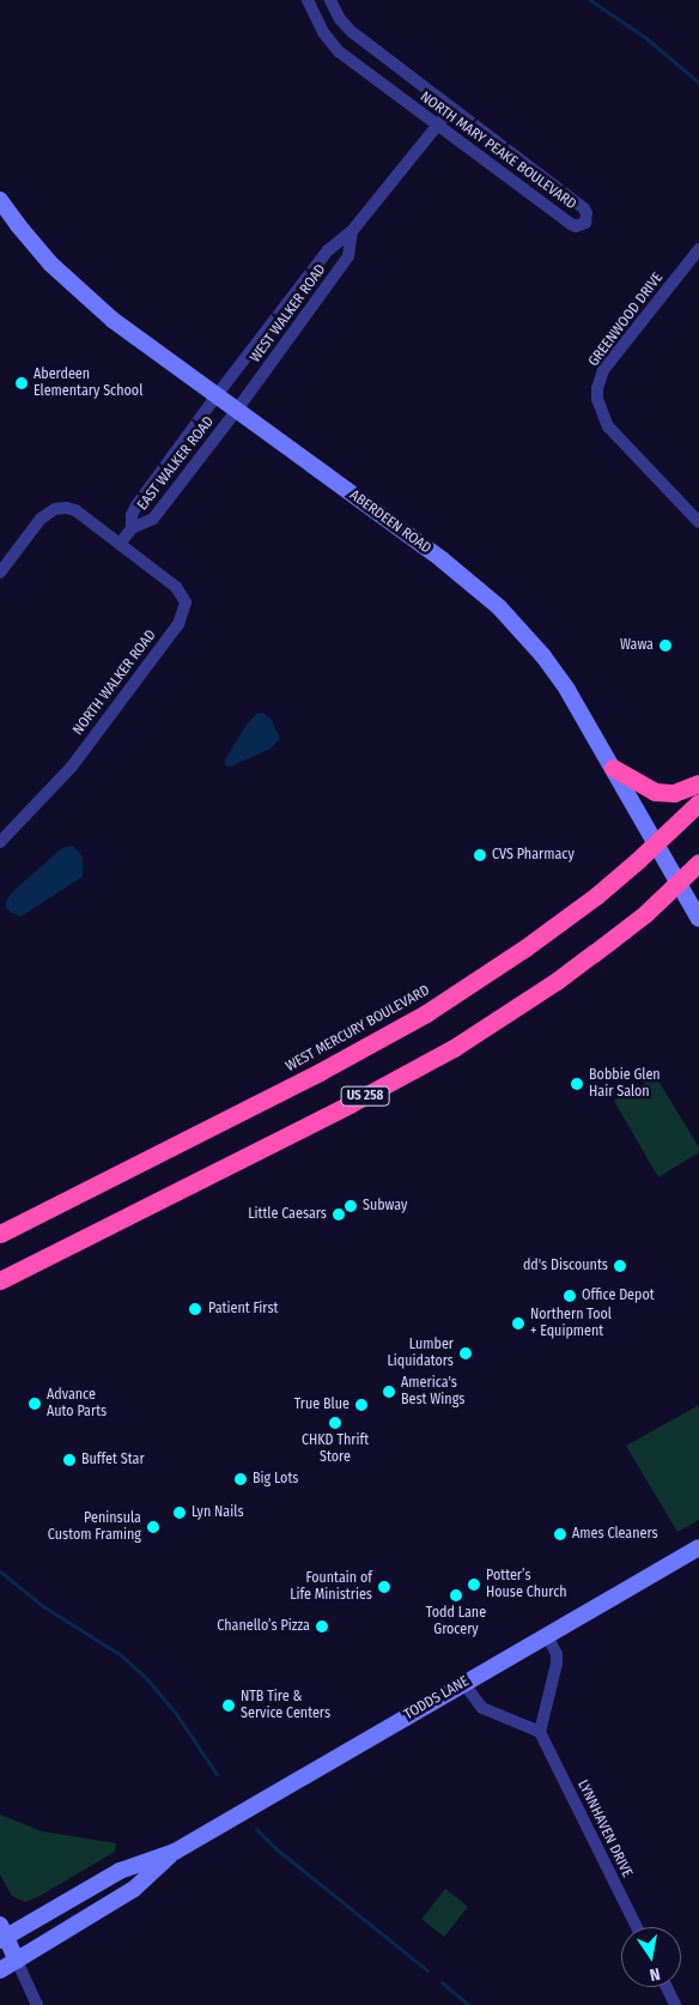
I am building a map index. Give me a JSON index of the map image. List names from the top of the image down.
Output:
{
  "streets": {
    "highway": ["WEST MERCURY BOULEVARD", "US 258"],
    "main road": ["ABERDEEN ROAD", "TODDS LANE"],
    "street": [
      "NORTH MARY PEAKE BOULEVARD",
      "WEST WALKER ROAD",
      "GREENWOOD DRIVE",
      "EAST WALKER ROAD",
      "NORTH WALKER ROAD",
      "LYNNHAVEN DRIVE"
    ]
  },
  "crossings": [
    ["NORTH MARY PEAKE BOULEVARD", "WEST WALKER ROAD"],
    ["WEST WALKER ROAD", "EAST WALKER ROAD"],
    ["WEST WALKER ROAD", "ABERDEEN ROAD"],
    ["EAST WALKER ROAD", "ABERDEEN ROAD"],
    ["EAST WALKER ROAD", "NORTH WALKER ROAD"],
    ["ABERDEEN ROAD", "WEST MERCURY BOULEVARD"],
    ["ABERDEEN ROAD", "US 258"]
  ],
  "places": [
    "Aberdeen Elementary School",
    "Wawa",
    "CVS Pharmacy",
    "Bobbie Glen Hair Salon",
    "Subway",
    "Little Caesars",
    "dd's Discounts",
    "Office Depot",
    "Patient First",
    "Northern Tool + Equipment",
    "Lumber Liquidators",
    "America's Best Wings",
    "Advance Auto Parts",
    "True Blue",
    "CHKD Thrift Store",
    "Buffet Star",
    "Big Lots",
    "Lyn Nails",
    "Peninsula Custom Framing",
    "Ames Cleaners",
    "Potter’s House Church",
    "Fountain of Life Ministries",
    "Todd Lane Grocery",
    "Chanello’s Pizza",
    "NTB Tire & Service Centers"
  ],
  "north": "bottom"
}
